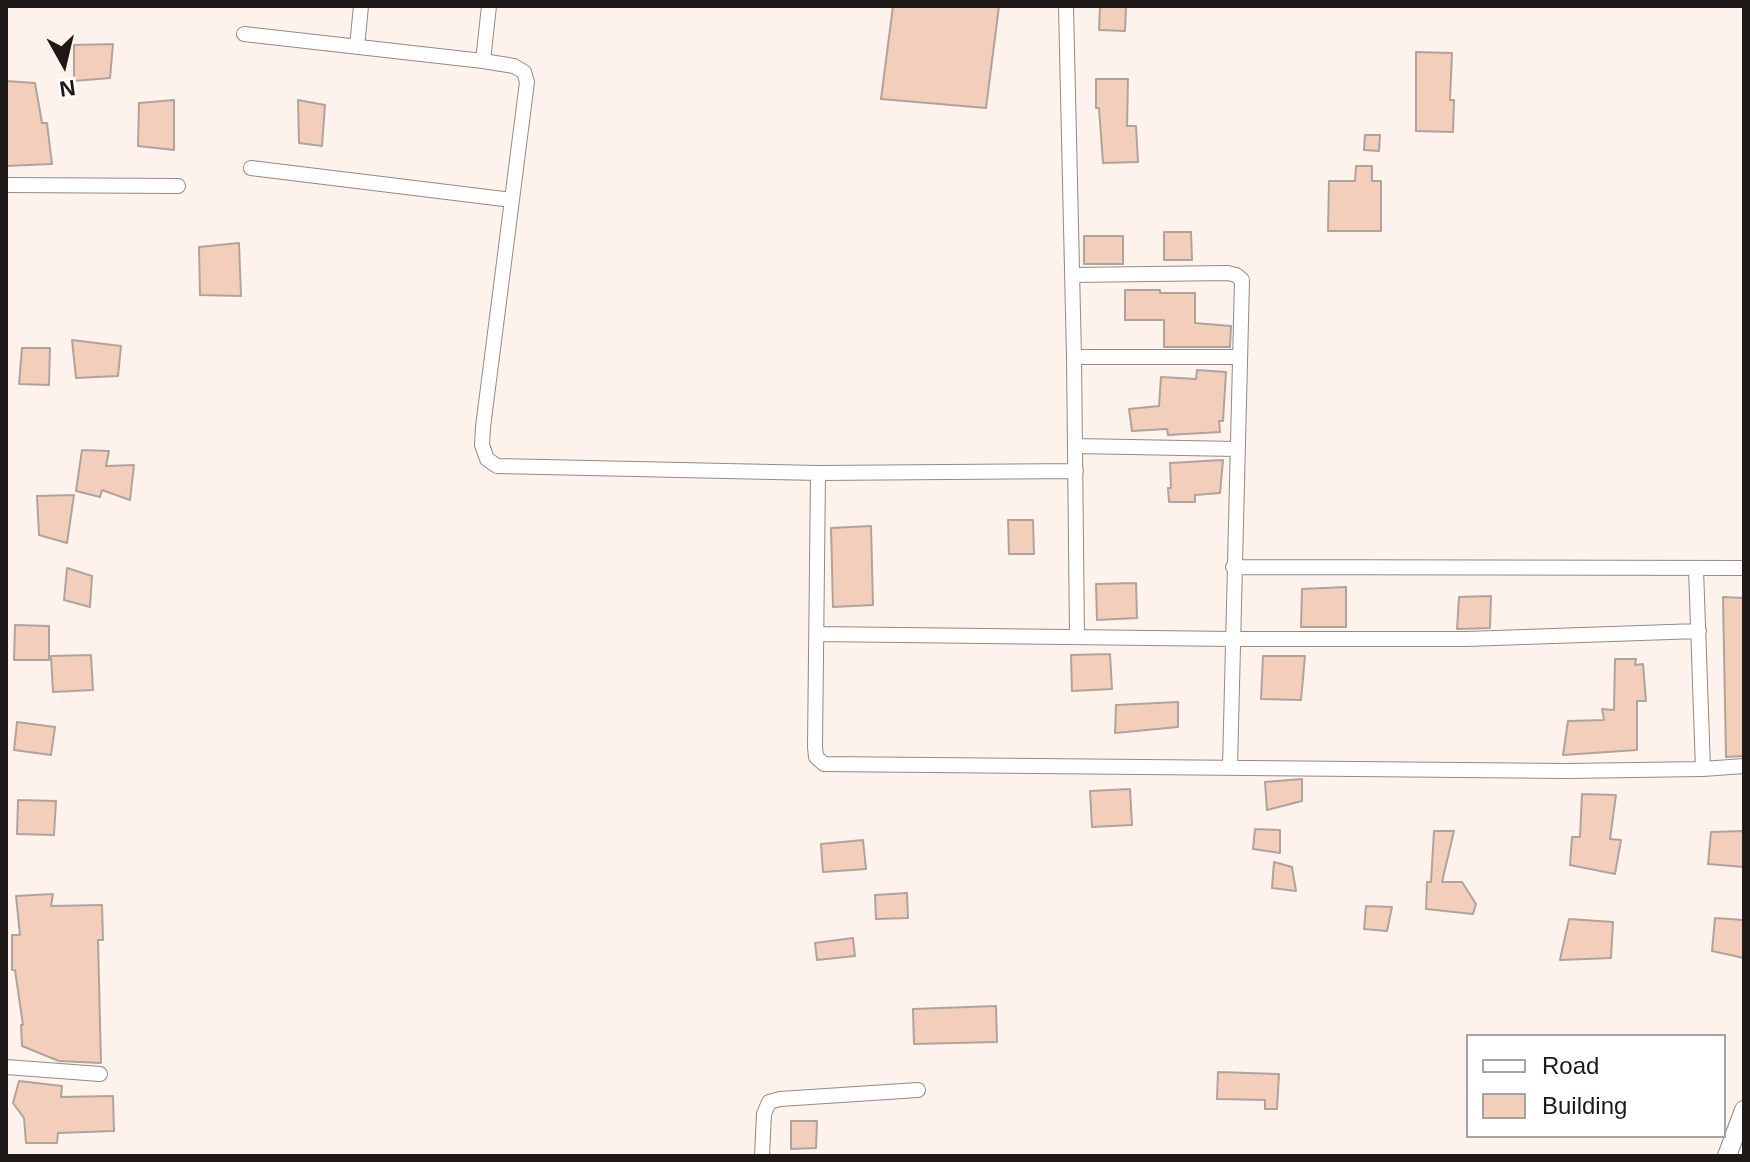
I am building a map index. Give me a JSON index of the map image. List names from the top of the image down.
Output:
{
  "legend": ["Road", "Building"],
  "north": "bottom"
}
